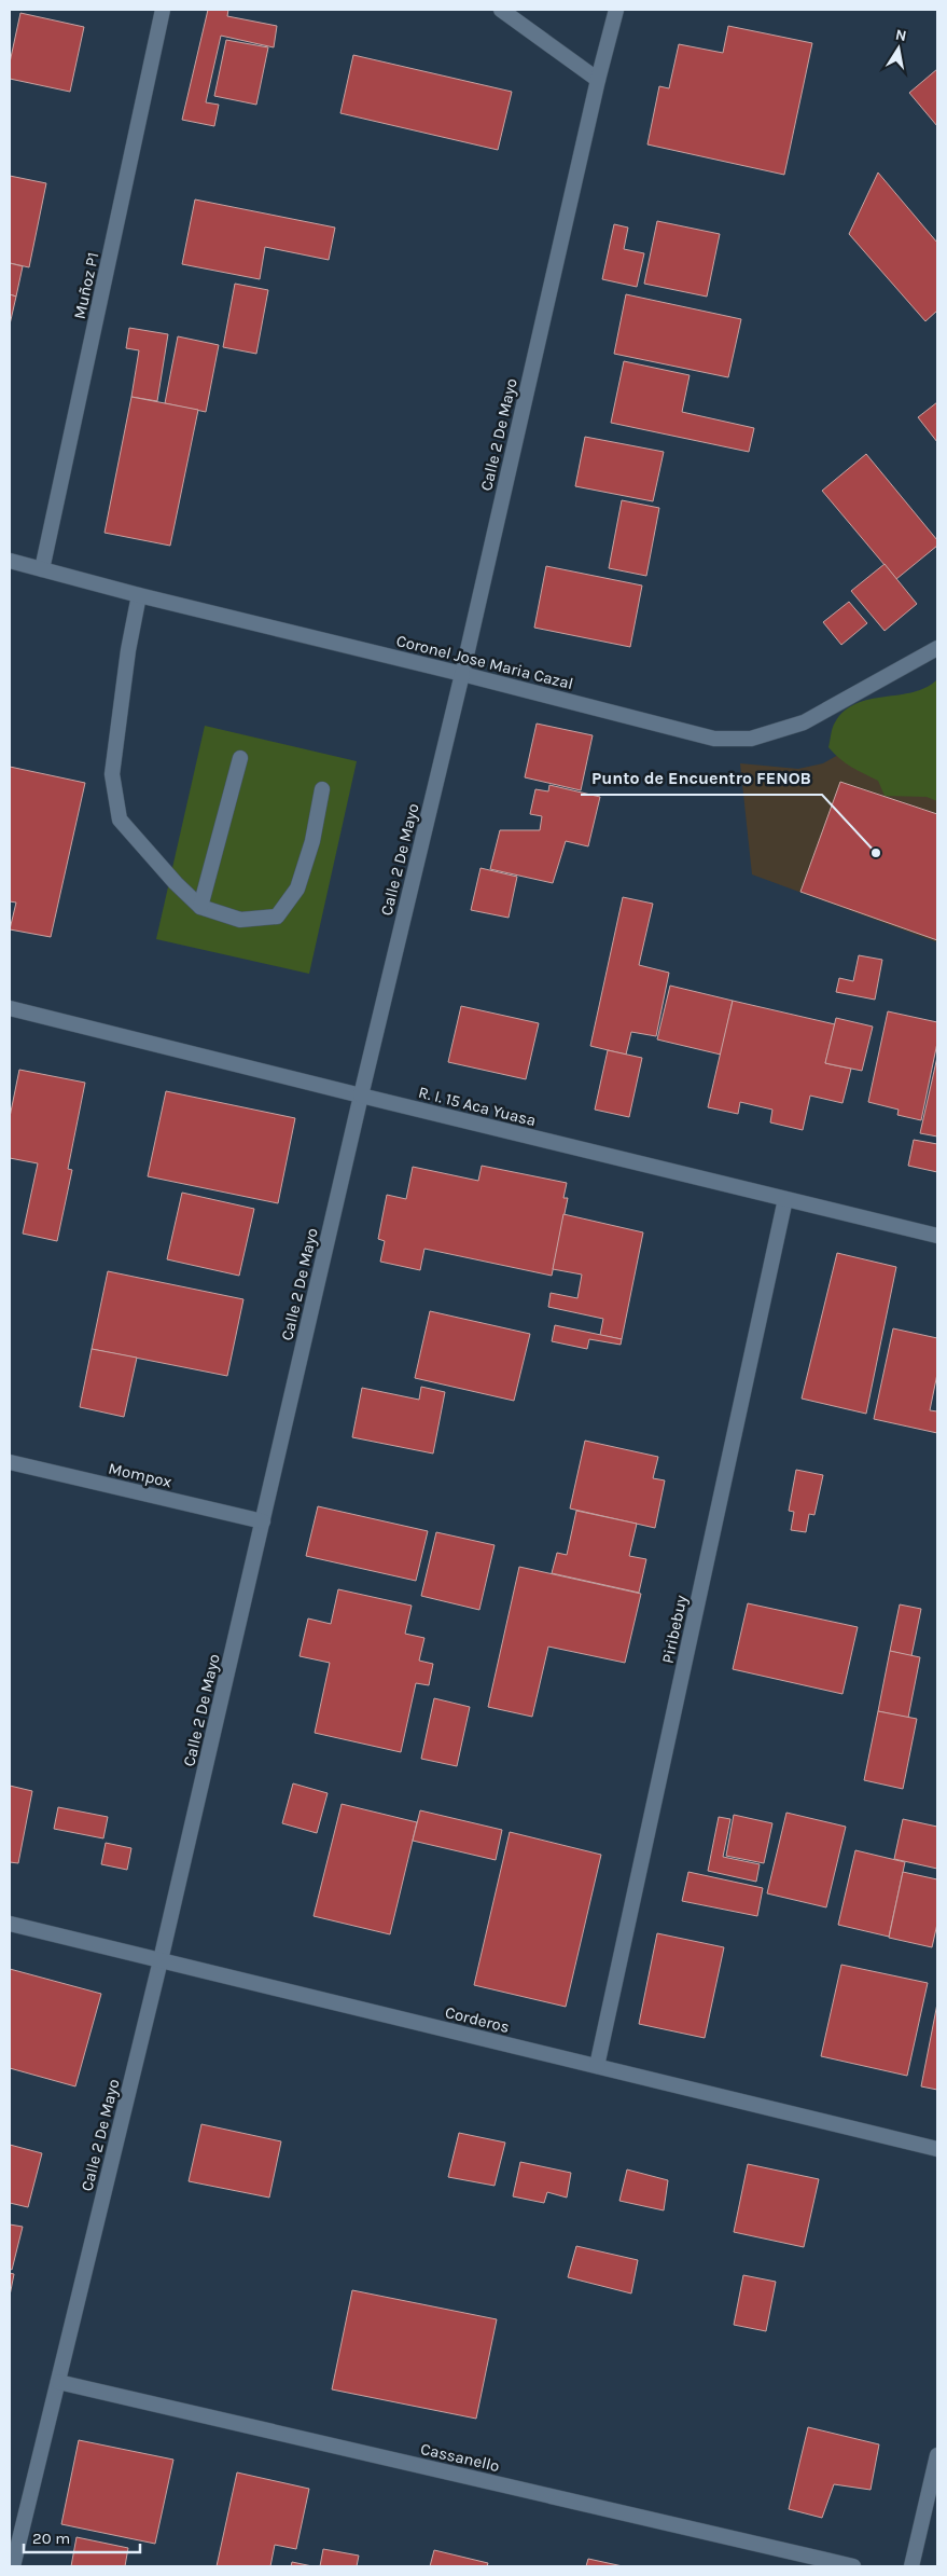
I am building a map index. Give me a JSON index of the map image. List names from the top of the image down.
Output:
{
  "streets": {
    "street": [
      "Muñoz P1",
      "Calle 2 De Mayo",
      "Coronel Jose Maria Cazal",
      "R. I. 15 Aca Yuasa",
      "Mompox",
      "Piribebuy",
      "Corderos",
      "Cassanello"
    ]
  },
  "crossings": [
    ["Muñoz P1", "Coronel Jose Maria Cazal"],
    ["Calle 2 De Mayo", "Coronel Jose Maria Cazal"],
    ["Calle 2 De Mayo", "R. I. 15 Aca Yuasa"],
    ["Calle 2 De Mayo", "Mompox"],
    ["Calle 2 De Mayo", "Corderos"],
    ["Calle 2 De Mayo", "Cassanello"],
    ["R. I. 15 Aca Yuasa", "Piribebuy"],
    ["Piribebuy", "Corderos"]
  ],
  "places": ["Punto de Encuentro FENOB"],
  "scale_bar": "20 m",
  "north": "top"
}
